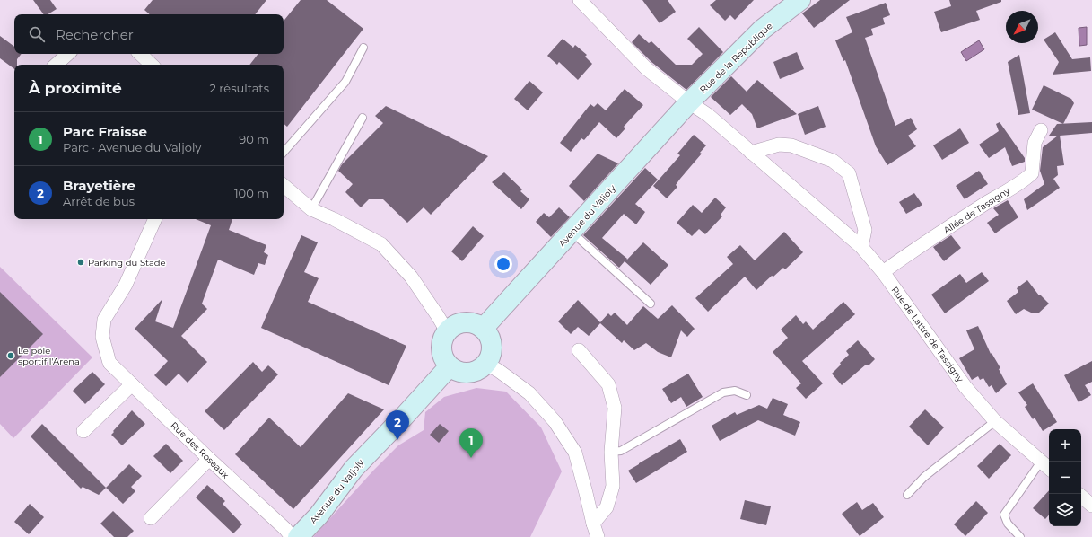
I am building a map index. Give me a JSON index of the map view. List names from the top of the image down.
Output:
{
  "streets": {
    "main road": ["Rue de la République", "Avenue du Valjoly"],
    "street": ["Allée de Tassigny", "Rue de Lattre de Tassigny", "Rue des Roseaux"]
  },
  "crossings": [
    ["Rue de la République", "Avenue du Valjoly"],
    ["Rue de la République", "Rue de Lattre de Tassigny"],
    ["Allée de Tassigny", "Rue de Lattre de Tassigny"],
    ["Avenue du Valjoly", "Rue de Lattre de Tassigny"]
  ],
  "places": ["Parking du Stade", "Le pôle sportif l'Arena"],
  "north": "bottom left",
  "page": {
    "search": "Rechercher",
    "heading": ["À proximité", "2 résultats"],
    "list": [
      {
        "mark": "1",
        "name": "Parc Fraisse",
        "note": "Parc · Avenue du Valjoly",
        "value": "90 m"
      },
      {
        "mark": "2",
        "name": "Brayetière",
        "note": "Arrêt de bus",
        "value": "100 m"
      }
    ],
    "pins": ["2", "1"],
    "map_buttons": ["+", "−"]
  }
}
